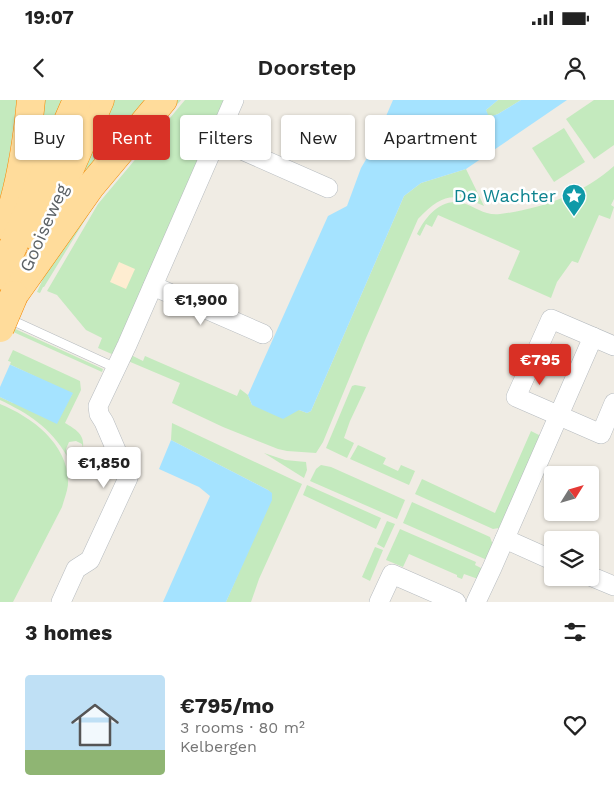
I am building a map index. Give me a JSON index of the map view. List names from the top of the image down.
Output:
{
  "streets": {
    "highway": ["Gooiseweg"]
  },
  "places": {
    "place": ["De Wachter"]
  },
  "north": "top right",
  "page": {
    "status": "19:07",
    "header": "Doorstep",
    "chip": [
      "Buy",
      "Rent",
      "Filters",
      "New",
      "Apartment"
    ],
    "price": ["€1,900", "€795", "€1,850"],
    "heading": "3 homes",
    "list": [
      {
        "name": "€795/mo",
        "note": "3 rooms · 80 m² · Kelbergen"
      }
    ]
  }
}
